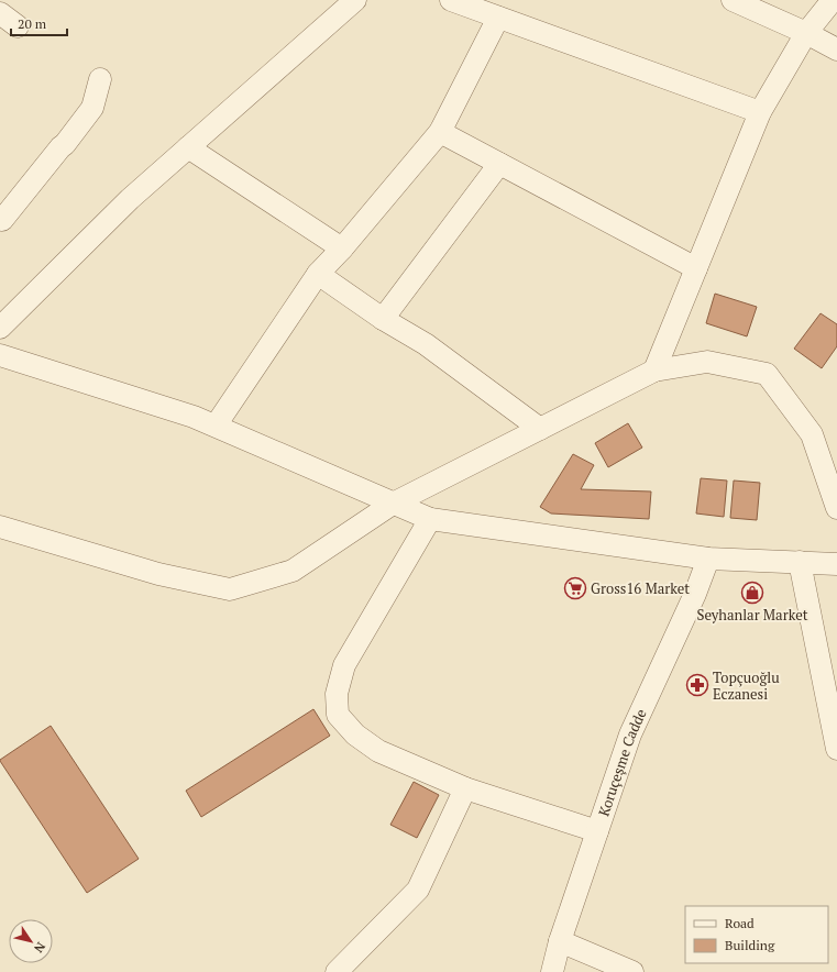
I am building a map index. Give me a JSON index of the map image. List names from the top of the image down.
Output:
{
  "streets": {
    "street": ["Koruçeşme Cadde"]
  },
  "places": {
    "supermarket": ["Gross16 Market"],
    "shop": ["Seyhanlar Market"],
    "pharmacy": ["Topçuoğlu Eczanesi"]
  },
  "legend": ["Road", "Building"],
  "scale_bar": "20 m",
  "north": "bottom right"
}
